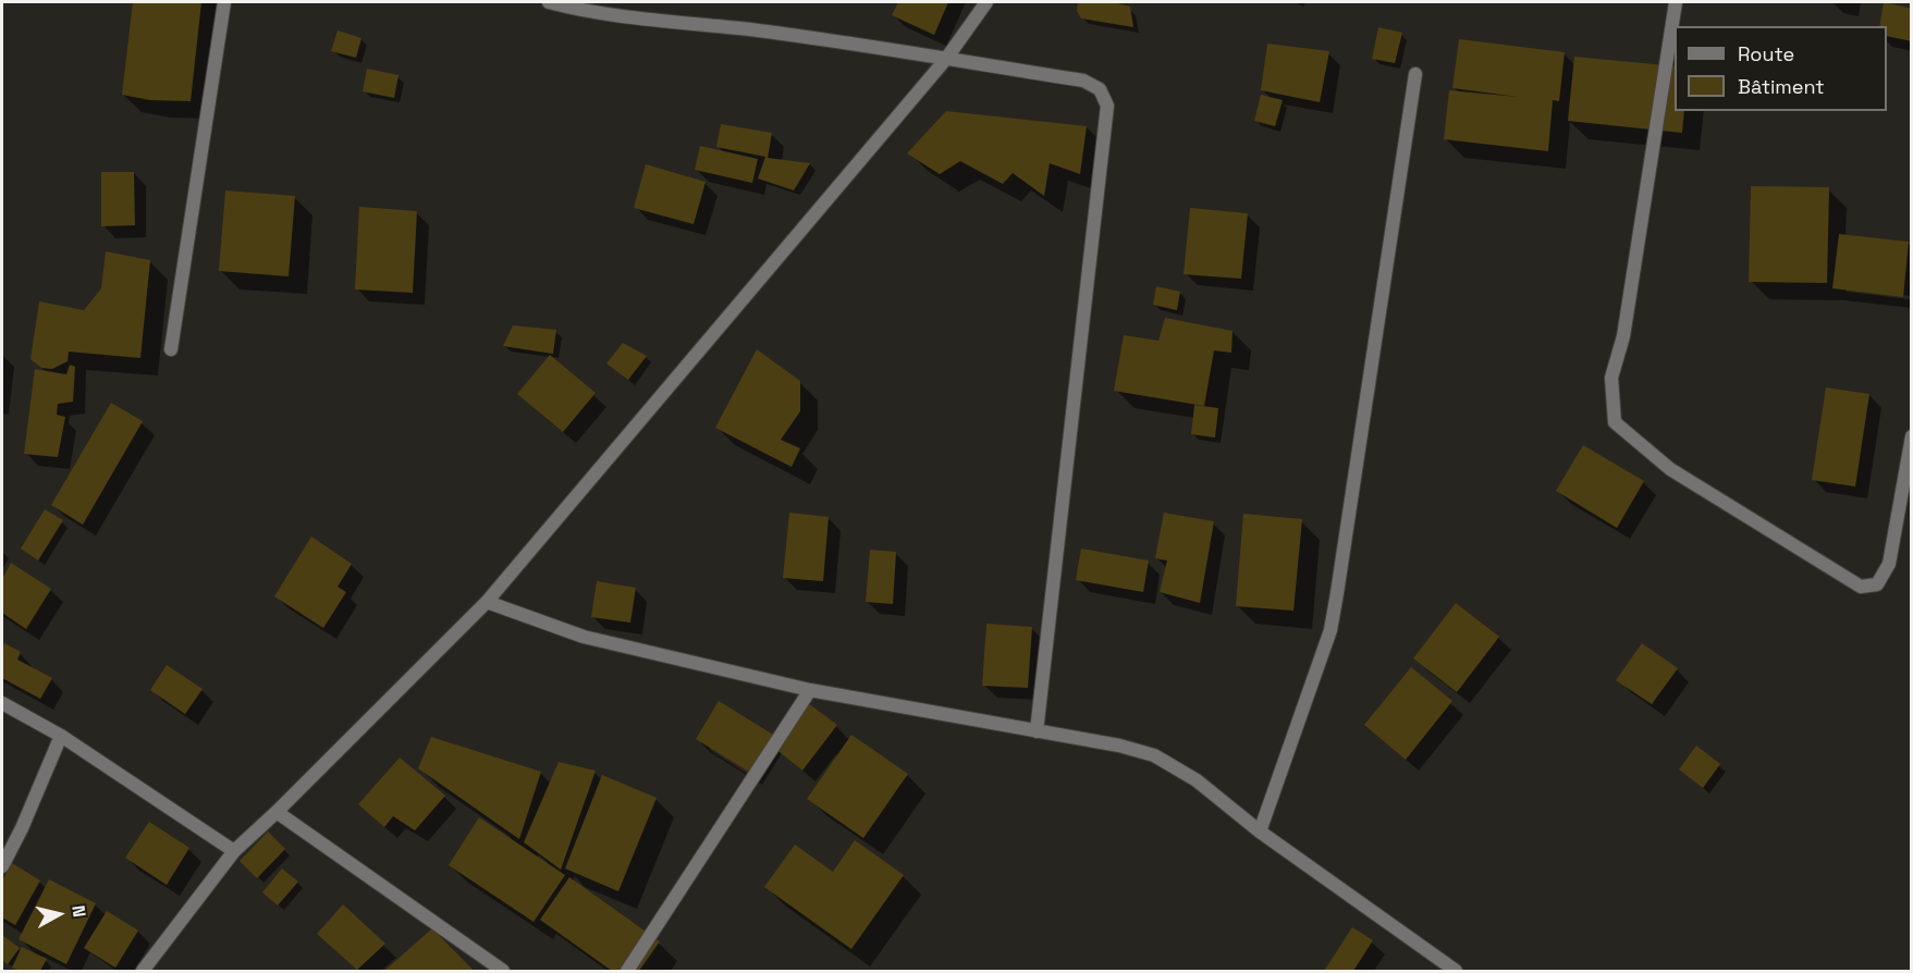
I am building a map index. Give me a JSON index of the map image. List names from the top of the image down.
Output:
{
  "legend": ["Route", "Bâtiment"],
  "north": "right"
}
